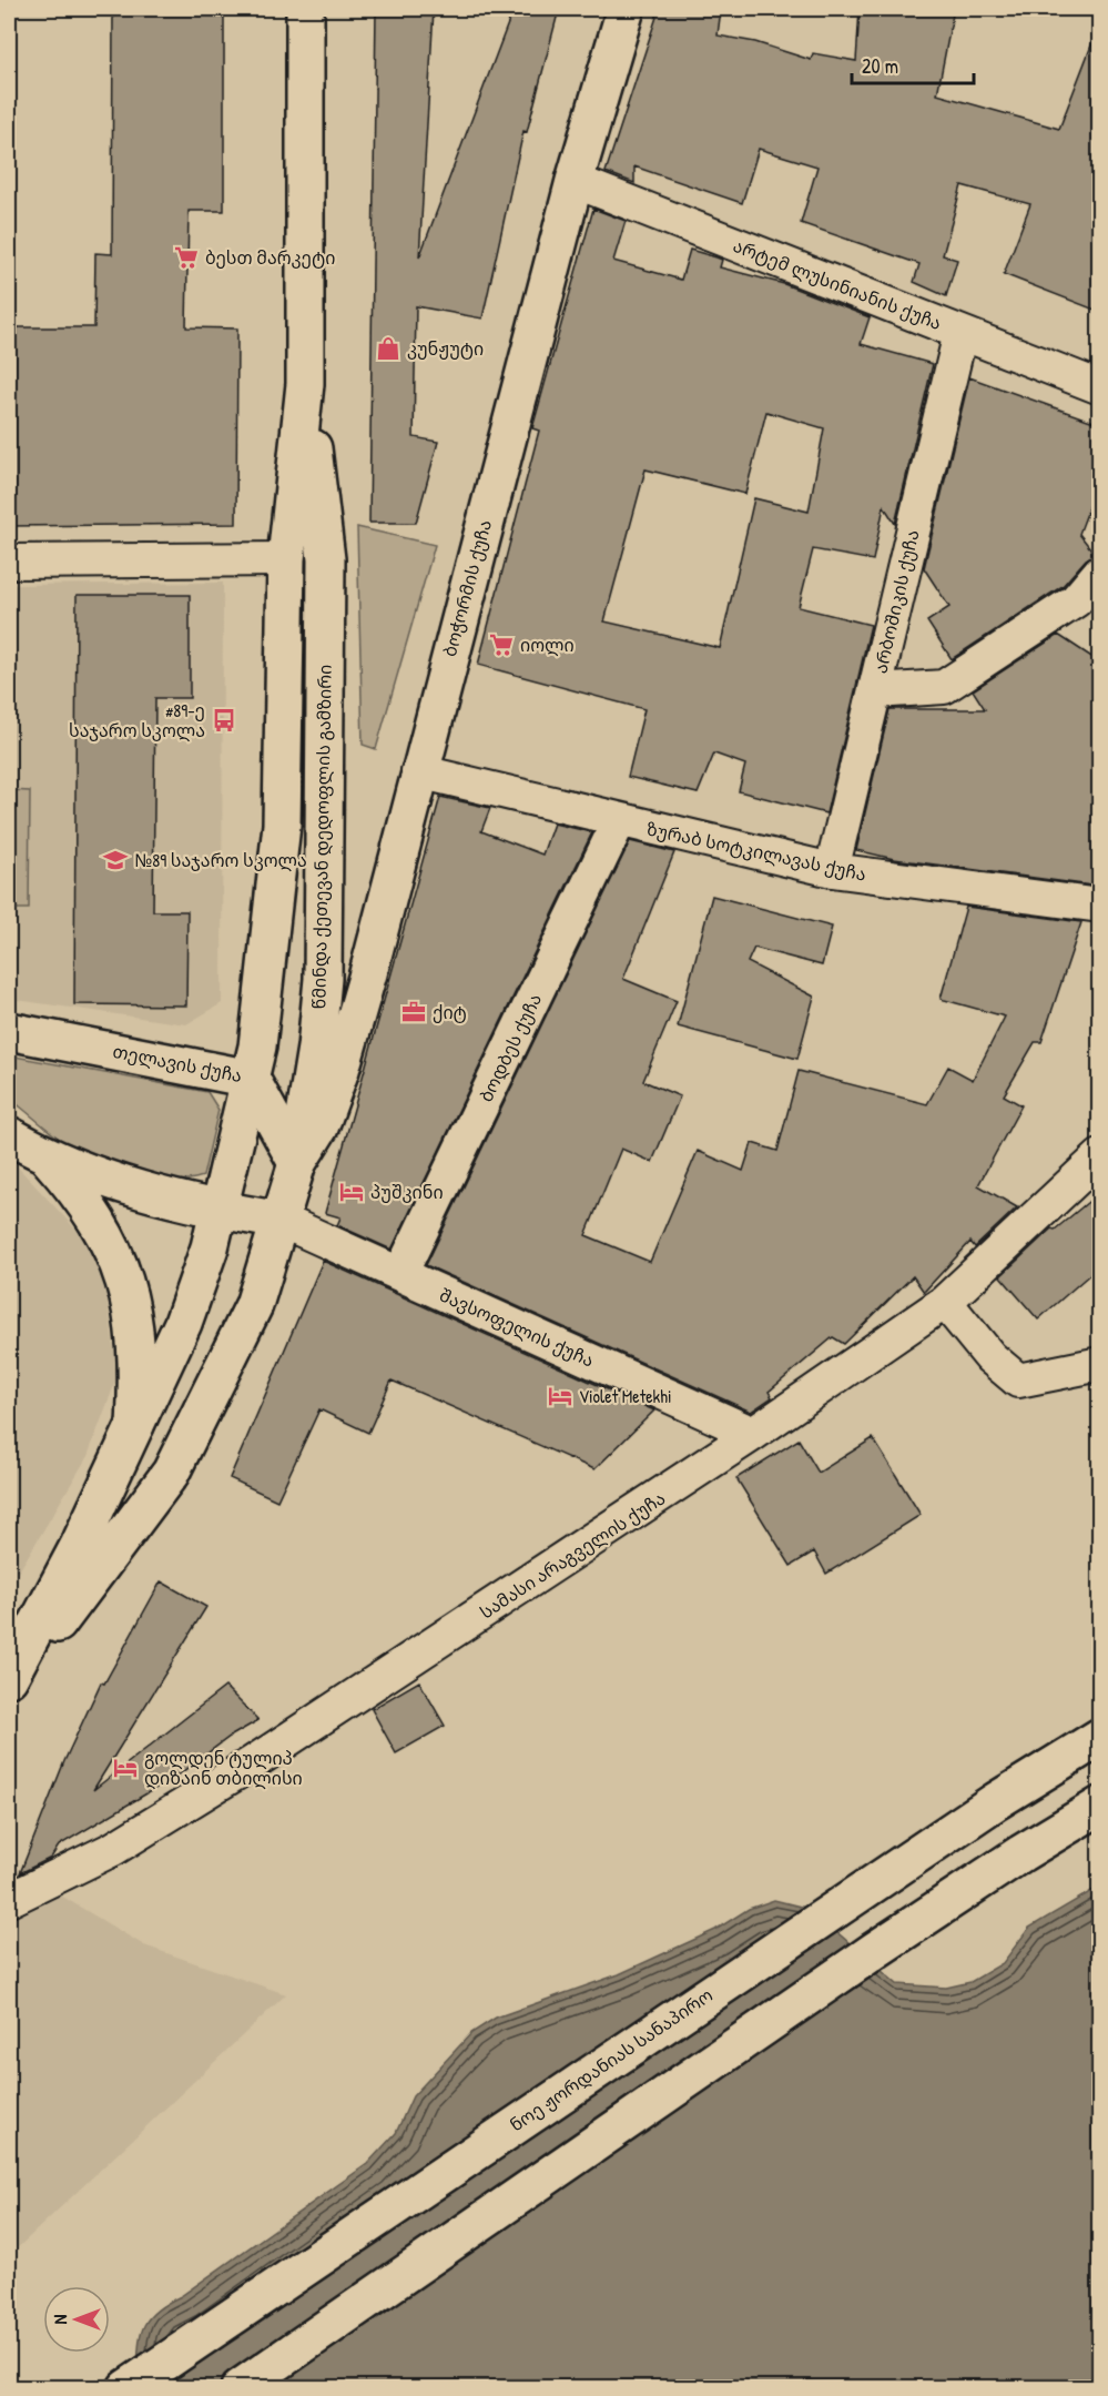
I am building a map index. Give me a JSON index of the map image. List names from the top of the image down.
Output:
{
  "streets": {
    "main road": [
      "ბოჭორმის ქუჩა",
      "წმინდა ქეთევან დედოფლის გამზირი",
      "თელავის ქუჩა",
      "ნოე ჟორდანიას სანაპირო"
    ],
    "street": [
      "არტემ ლუსინიანის ქუჩა",
      "არბოშიკის ქუჩა",
      "ზურაბ სოტკილავას ქუჩა",
      "ბოდბეს ქუჩა",
      "შავსოფელის ქუჩა",
      "სამასი არაგველის ქუჩა"
    ]
  },
  "crossings": [
    ["არტემ ლუსინიანის ქუჩა", "ბოჭორმის ქუჩა"],
    ["არტემ ლუსინიანის ქუჩა", "არბოშიკის ქუჩა"],
    ["ბოჭორმის ქუჩა", "წმინდა ქეთევან დედოფლის გამზირი"],
    ["ბოჭორმის ქუჩა", "ზურაბ სოტკილავას ქუჩა"],
    ["ბოჭორმის ქუჩა", "თელავის ქუჩა"],
    ["არბოშიკის ქუჩა", "ზურაბ სოტკილავას ქუჩა"],
    ["წმინდა ქეთევან დედოფლის გამზირი", "თელავის ქუჩა"],
    ["წმინდა ქეთევან დედოფლის გამზირი", "შავსოფელის ქუჩა"],
    ["ზურაბ სოტკილავას ქუჩა", "ბოდბეს ქუჩა"],
    ["ბოდბეს ქუჩა", "შავსოფელის ქუჩა"],
    ["შავსოფელის ქუჩა", "სამასი არაგველის ქუჩა"]
  ],
  "places": {
    "supermarket": ["ბესთ მარკეტი", "იოლი"],
    "shop": ["კუნჟუტი"],
    "bus stop": ["#89-ე საჯარო სკოლა"],
    "school or university": ["№89 საჯარო სკოლა"],
    "office": ["ქიტ"],
    "hotel": ["პუშკინი", "Violet Metekhi", "გოლდენ ტულიპ დიზაინ თბილისი"]
  },
  "scale_bar": "20 m",
  "north": "left"
}
